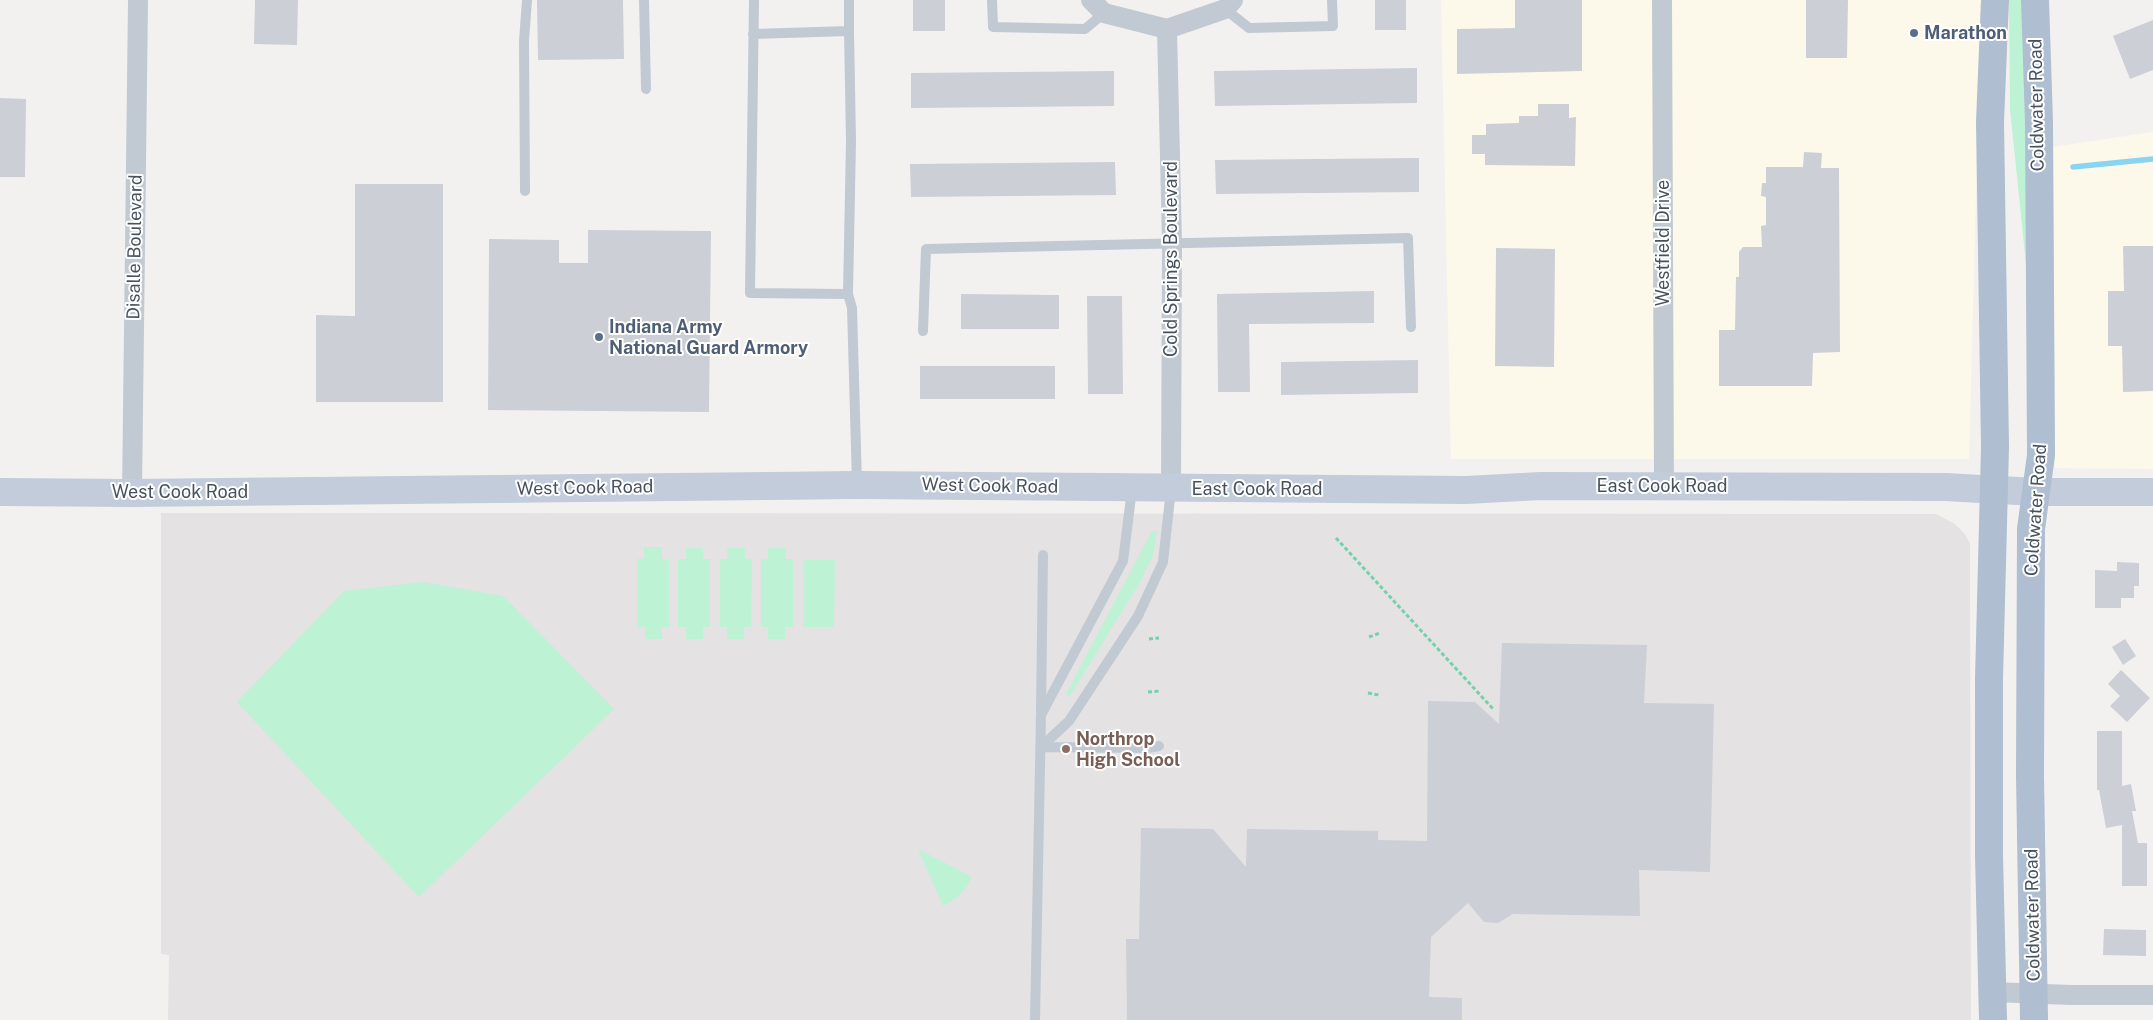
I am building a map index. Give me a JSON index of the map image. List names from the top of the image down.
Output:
{
  "streets": {
    "main road": ["Coldwater Road", "West Cook Road", "East Cook Road"],
    "street": ["Westfield Drive", "Disalle Boulevard", "Cold Springs Boulevard"]
  },
  "crossings": [
    ["Coldwater Road", "East Cook Road"],
    ["Westfield Drive", "East Cook Road"],
    ["Disalle Boulevard", "West Cook Road"],
    ["Cold Springs Boulevard", "West Cook Road"],
    ["Cold Springs Boulevard", "East Cook Road"],
    ["West Cook Road", "East Cook Road"]
  ],
  "places": ["Marathon", "Indiana Army National Guard Armory", "Northrop High School"]
}
